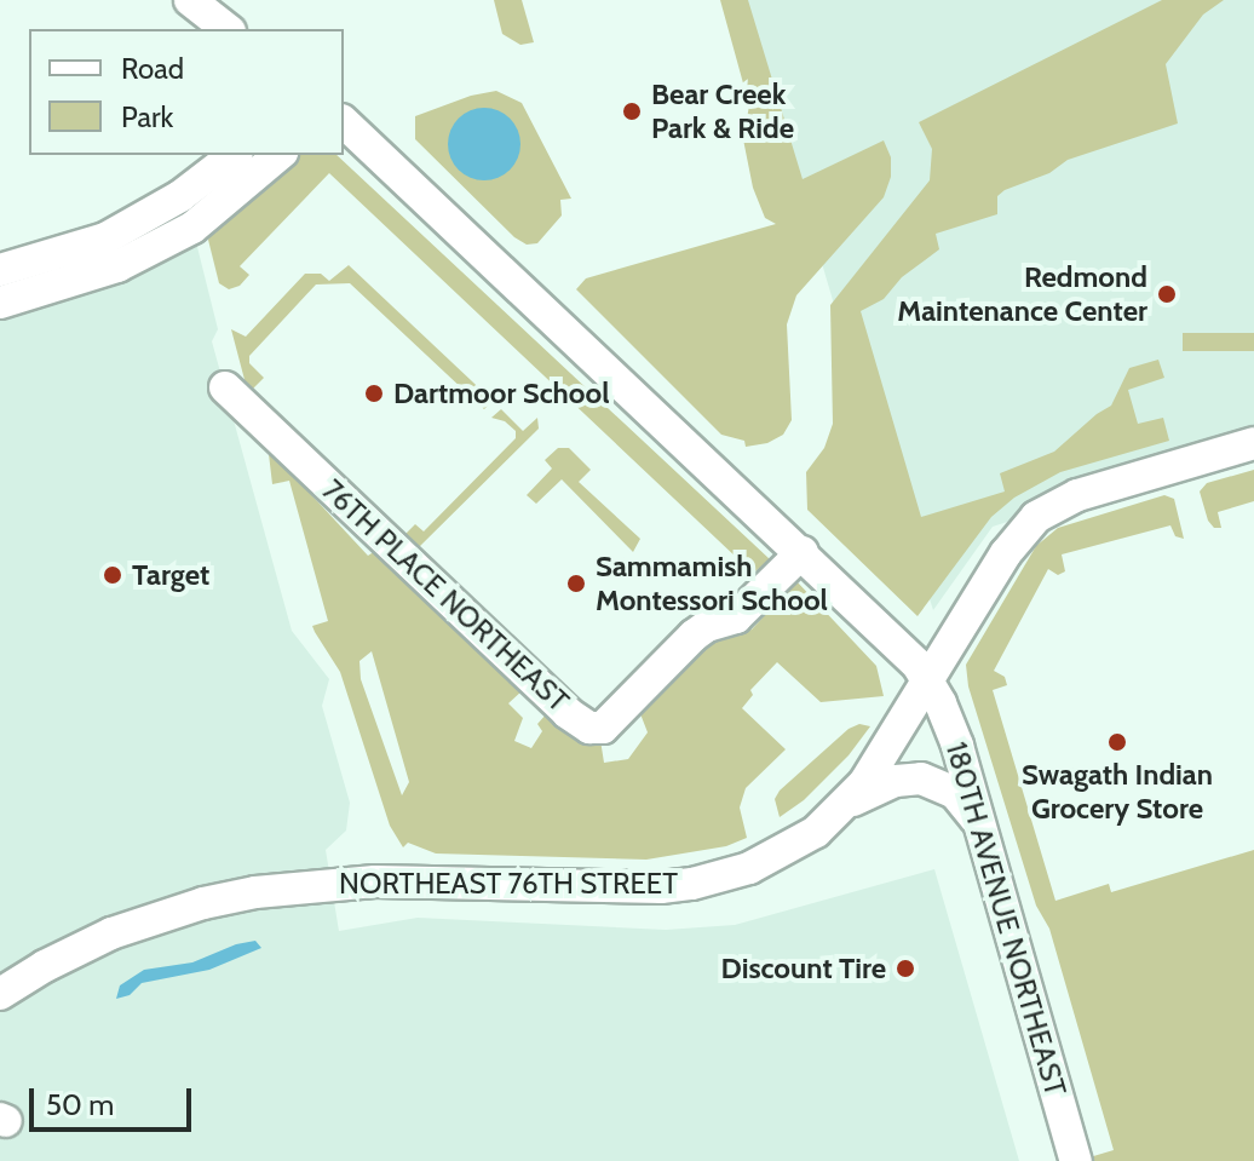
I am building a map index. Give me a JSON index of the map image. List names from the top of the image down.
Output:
{
  "streets": {
    "street": ["76TH PLACE NORTHEAST", "NORTHEAST 76TH STREET", "180TH AVENUE NORTHEAST"]
  },
  "crossings": [
    ["76TH PLACE NORTHEAST", "180TH AVENUE NORTHEAST"],
    ["NORTHEAST 76TH STREET", "180TH AVENUE NORTHEAST"]
  ],
  "places": [
    "Bear Creek Park & Ride",
    "Redmond Maintenance Center",
    "Dartmoor School",
    "Target",
    "Sammamish Montessori School",
    "Swagath Indian Grocery Store",
    "Discount Tire"
  ],
  "legend": ["Road", "Park"],
  "scale_bar": "50 m"
}
